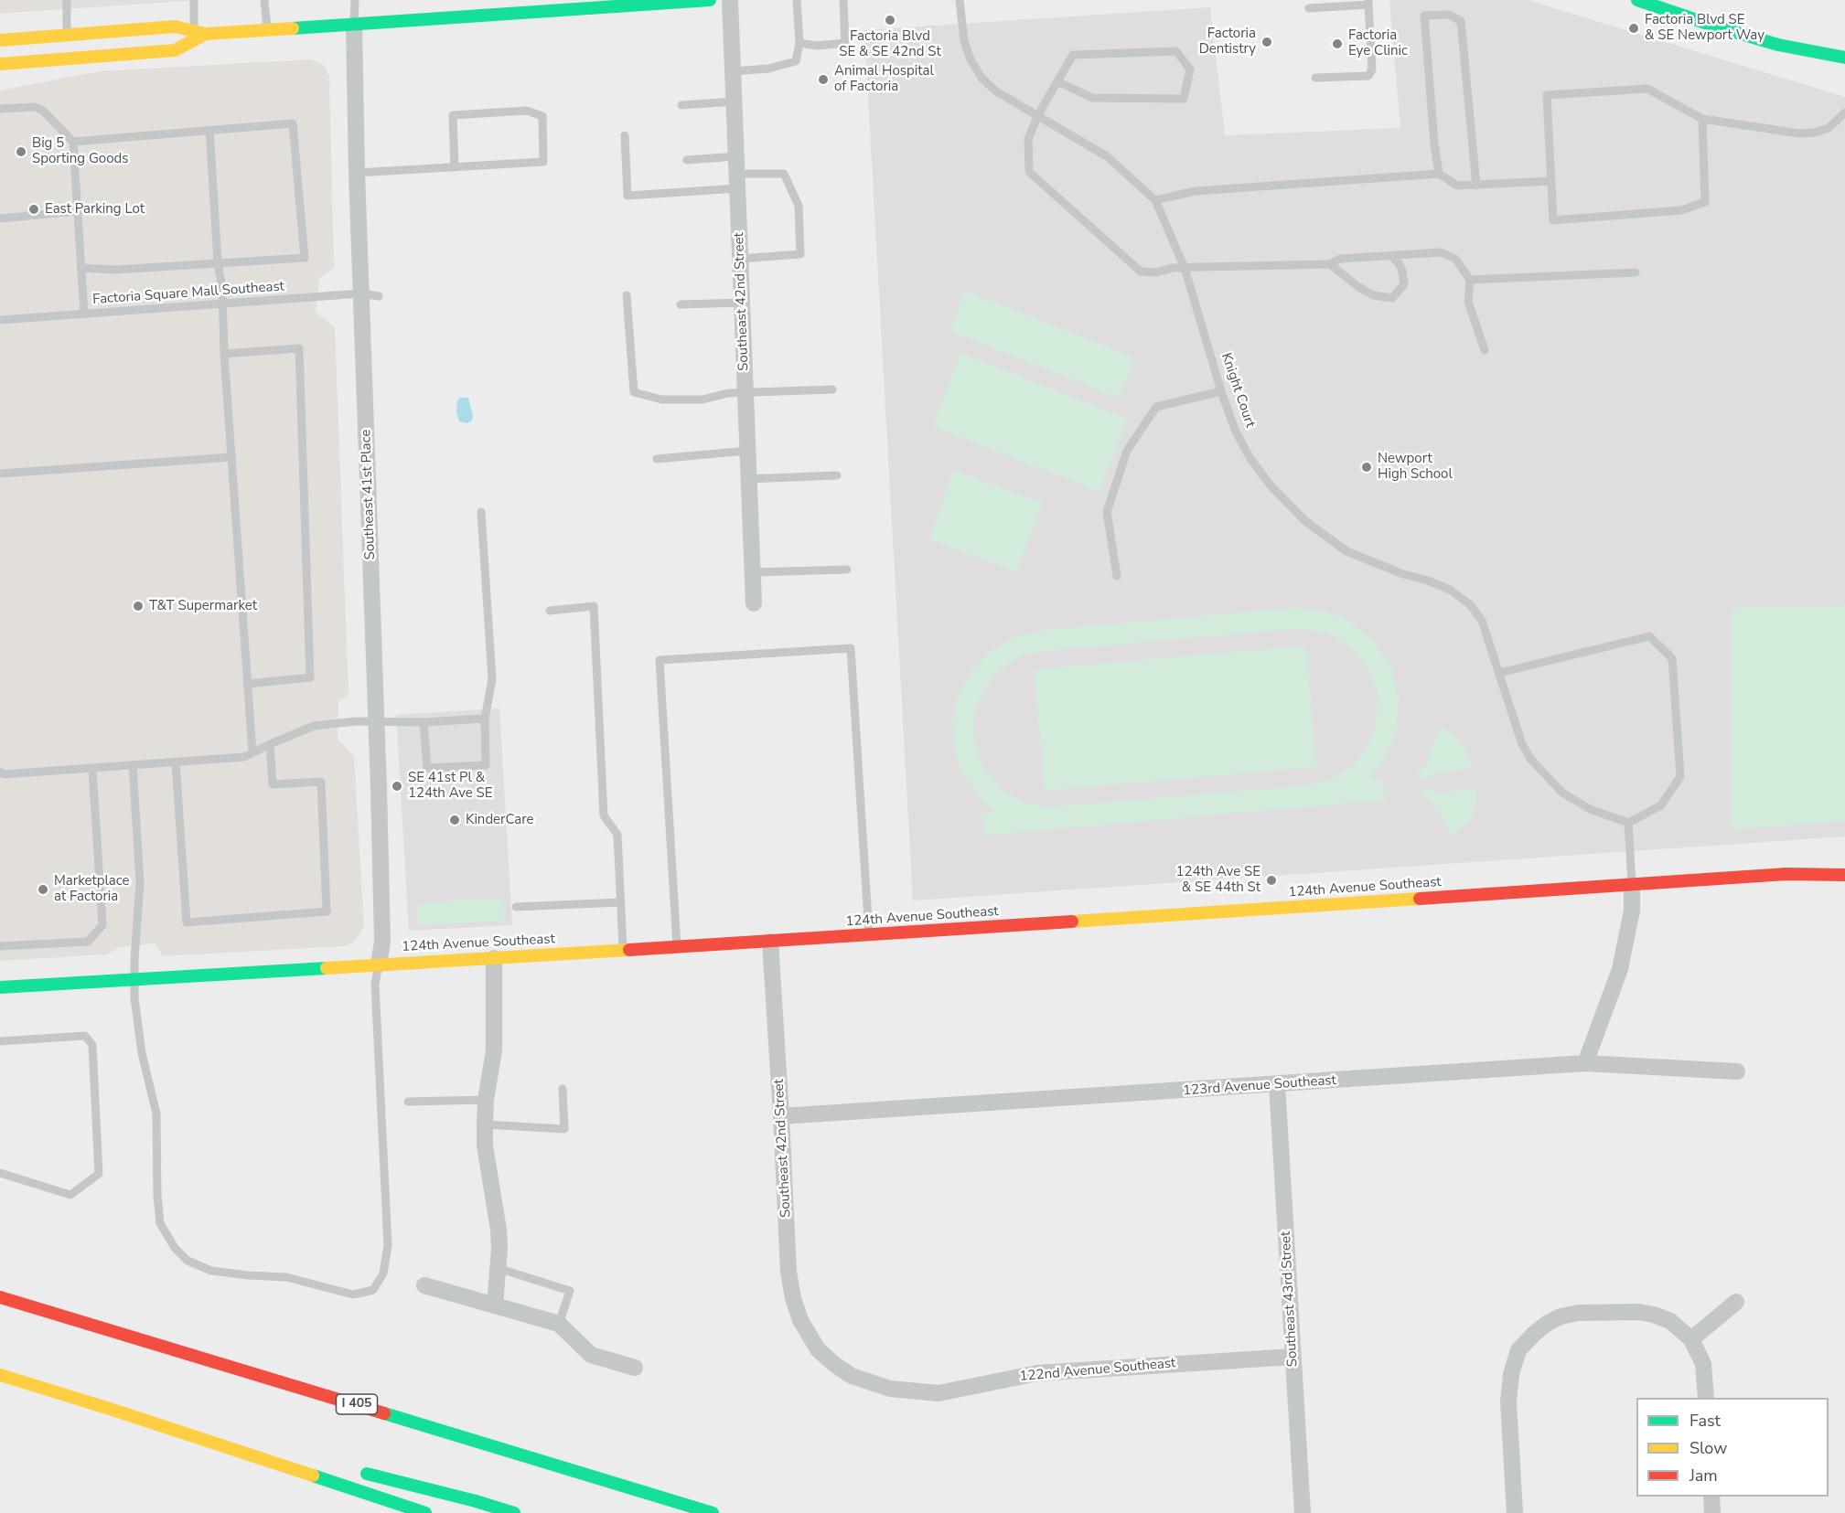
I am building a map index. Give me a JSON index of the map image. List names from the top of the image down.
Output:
{
  "streets": {
    "main road": ["124th Avenue Southeast", "I 405"],
    "street": [
      "Southeast 42nd Street",
      "Southeast 41st Place",
      "123rd Avenue Southeast",
      "Southeast 43rd Street",
      "122nd Avenue Southeast"
    ],
    "lane": ["Factoria Square Mall Southeast", "Knight Court"]
  },
  "crossings": [
    ["Factoria Square Mall Southeast", "Southeast 41st Place"],
    ["Southeast 42nd Street", "124th Avenue Southeast"],
    ["Southeast 42nd Street", "123rd Avenue Southeast"],
    ["Southeast 42nd Street", "122nd Avenue Southeast"],
    ["Southeast 41st Place", "124th Avenue Southeast"],
    ["123rd Avenue Southeast", "Southeast 43rd Street"],
    ["Southeast 43rd Street", "122nd Avenue Southeast"]
  ],
  "places": [
    "Factoria Blvd SE & SE 42nd St",
    "Factoria Blvd SE & SE Newport Way",
    "Factoria Dentistry",
    "Factoria Eye Clinic",
    "Animal Hospital of Factoria",
    "Big 5 Sporting Goods",
    "East Parking Lot",
    "Newport High School",
    "T&T Supermarket",
    "SE 41st Pl & 124th Ave SE",
    "KinderCare",
    "124th Ave SE & SE 44th St",
    "Marketplace at Factoria"
  ],
  "legend": ["Fast", "Slow", "Jam"]
}
